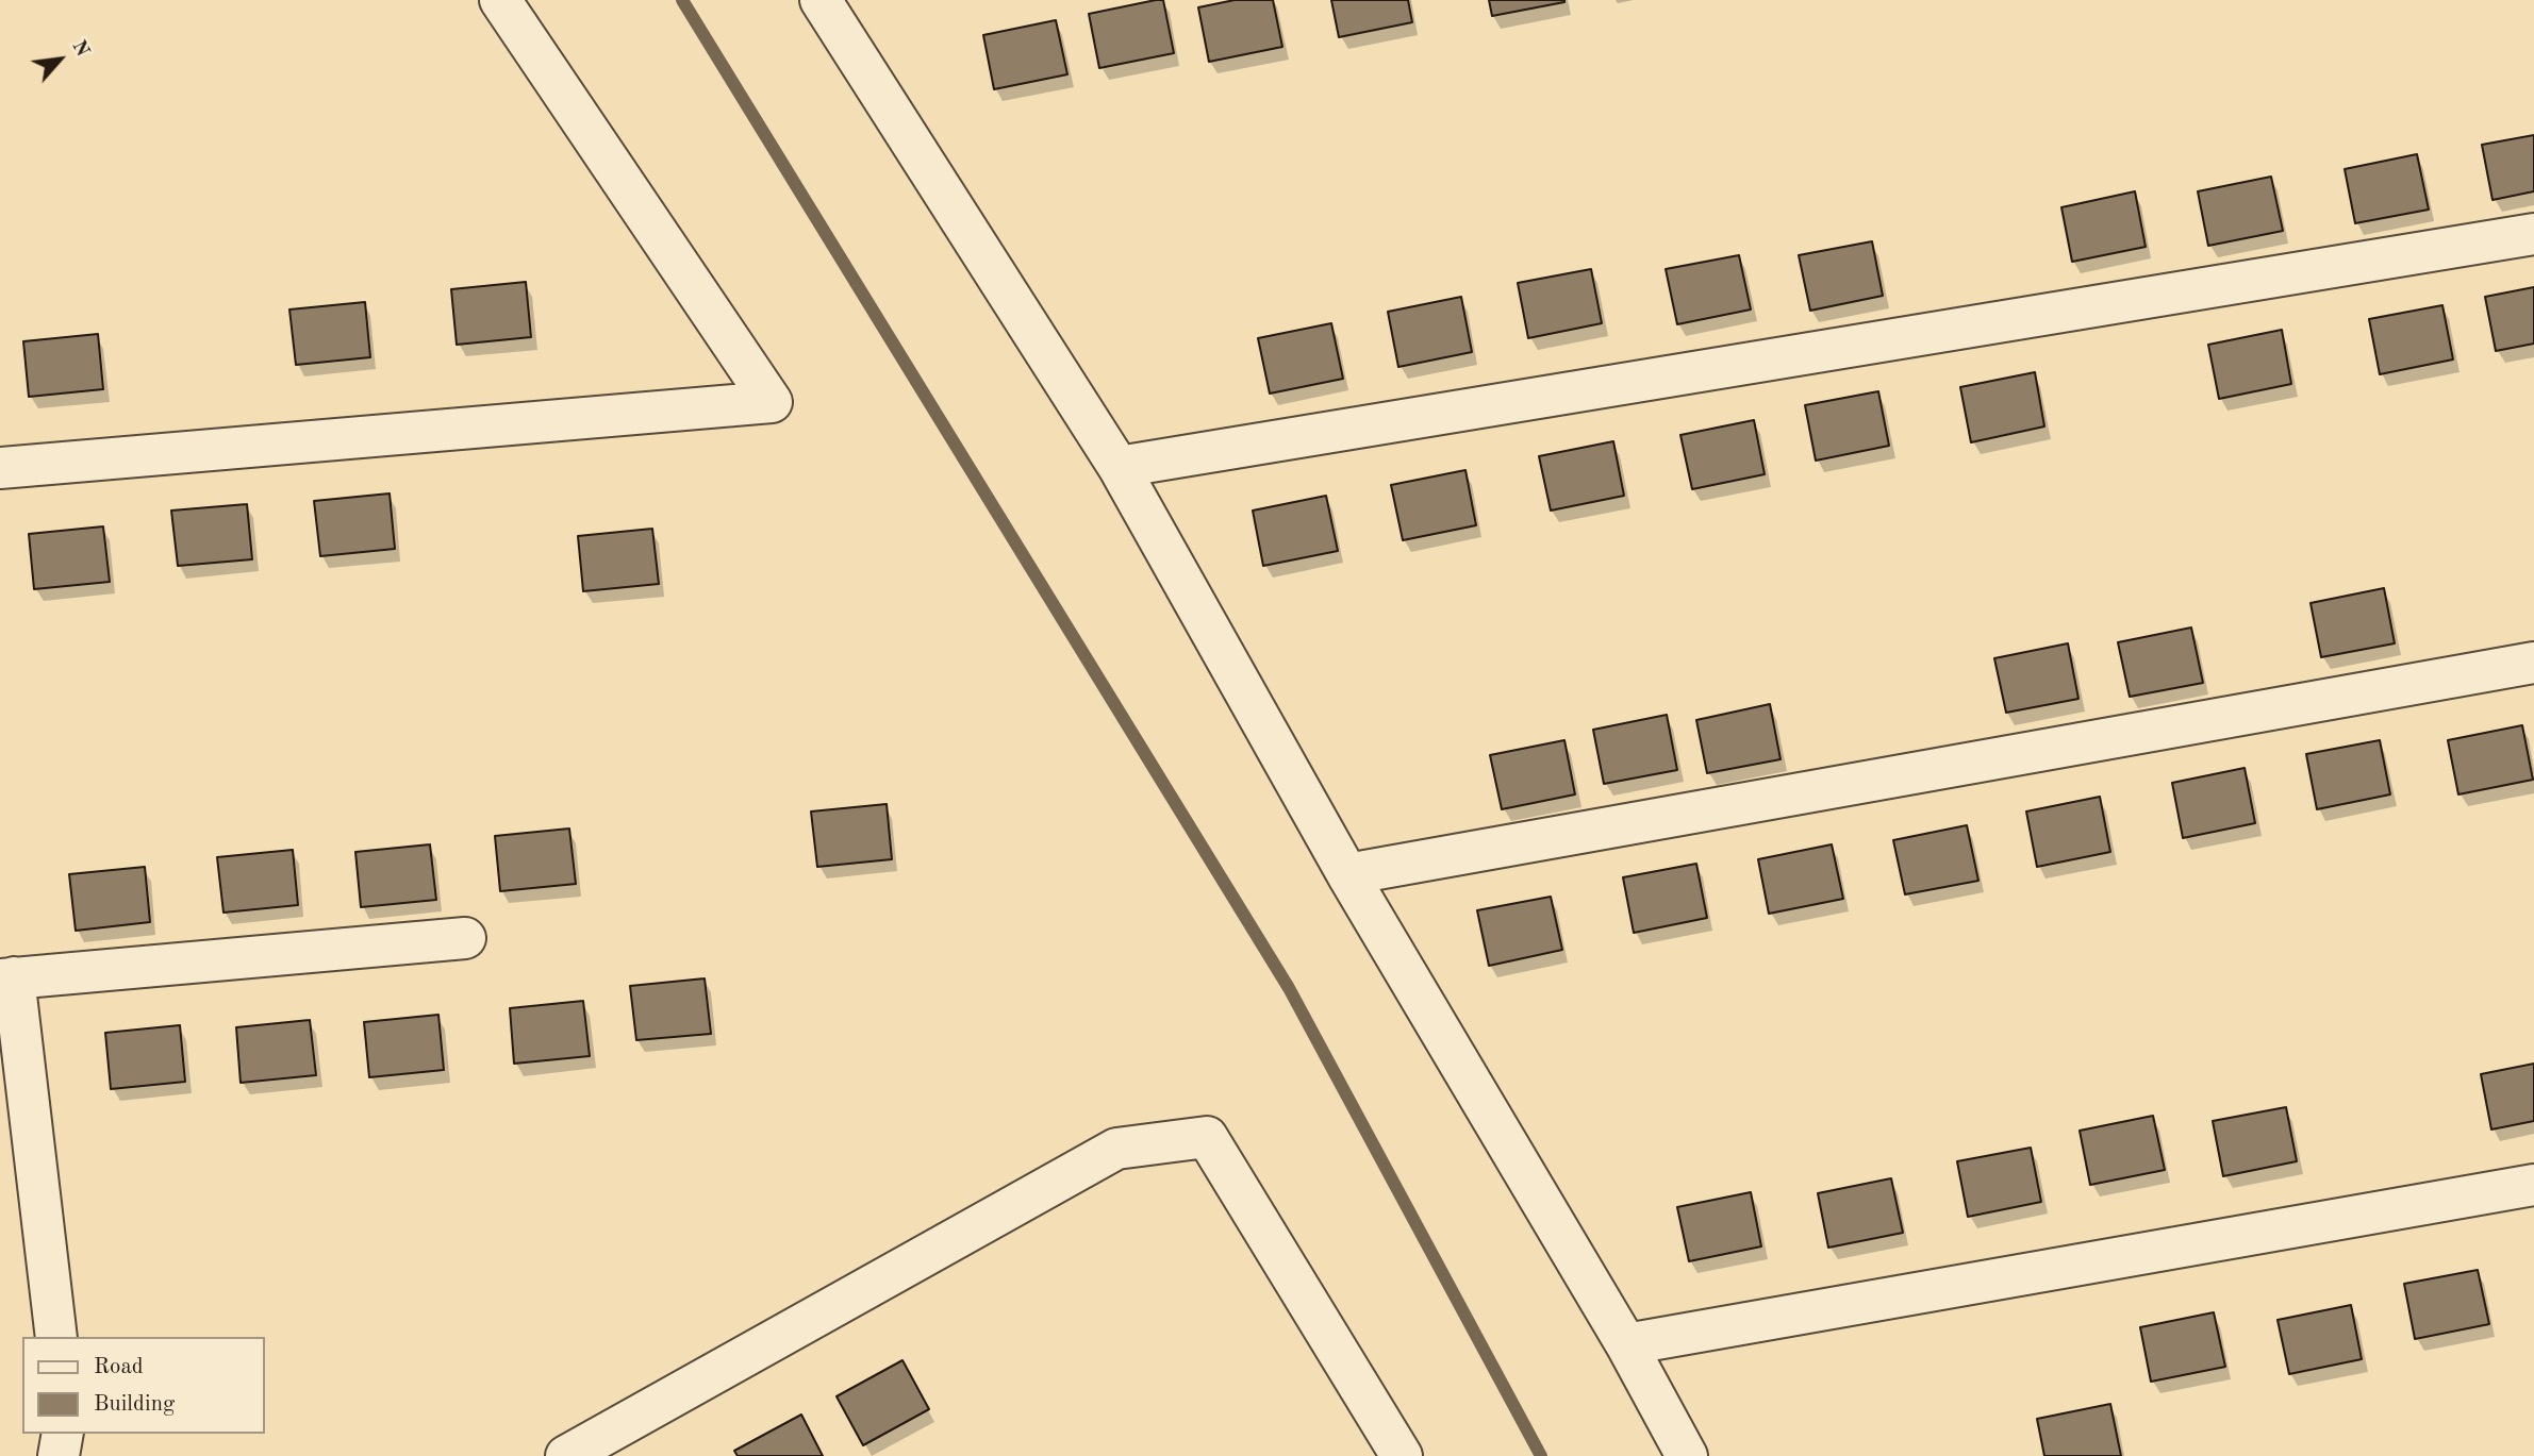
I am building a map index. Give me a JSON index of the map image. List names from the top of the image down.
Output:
{
  "legend": ["Road", "Building"],
  "north": "top right"
}
